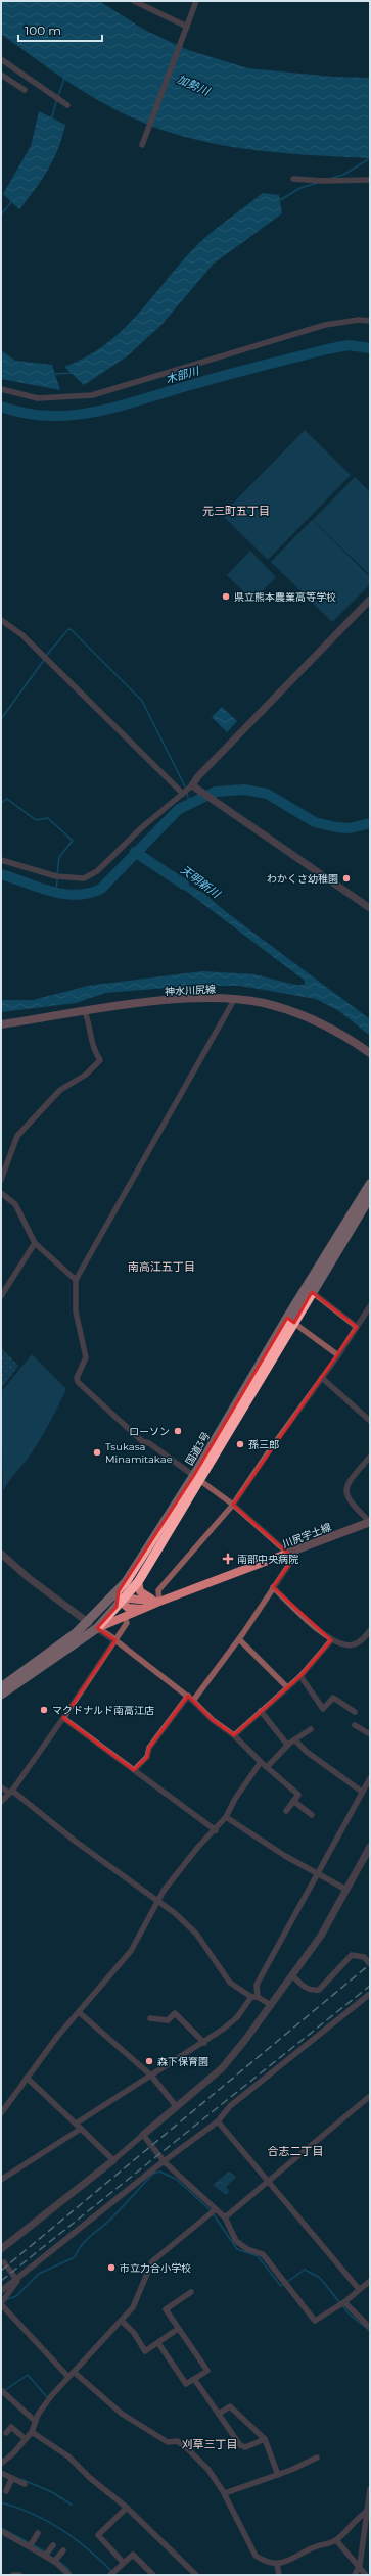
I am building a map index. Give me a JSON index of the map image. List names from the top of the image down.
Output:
{
  "streets": {
    "highway": ["国道3号"],
    "main road": ["神水川尻線", "川尻宇土線"]
  },
  "crossings": [
    ["国道3号", "川尻宇土線"]
  ],
  "districts": [
    "元三町五丁目",
    "南高江五丁目",
    "合志二丁目",
    "刈草三丁目"
  ],
  "water": ["加勢川", "木部川", "天明新川"],
  "places": {
    "other": [
      "県立熊本農業高等学校",
      "わかくさ幼稚園",
      "ローソン",
      "孫三郎",
      "Tsukasa Minamitakae",
      "マクドナルド南高江店",
      "森下保育園",
      "市立力合小学校"
    ],
    "health": ["南部中央病院"]
  },
  "scale_bar": "100 m"
}
